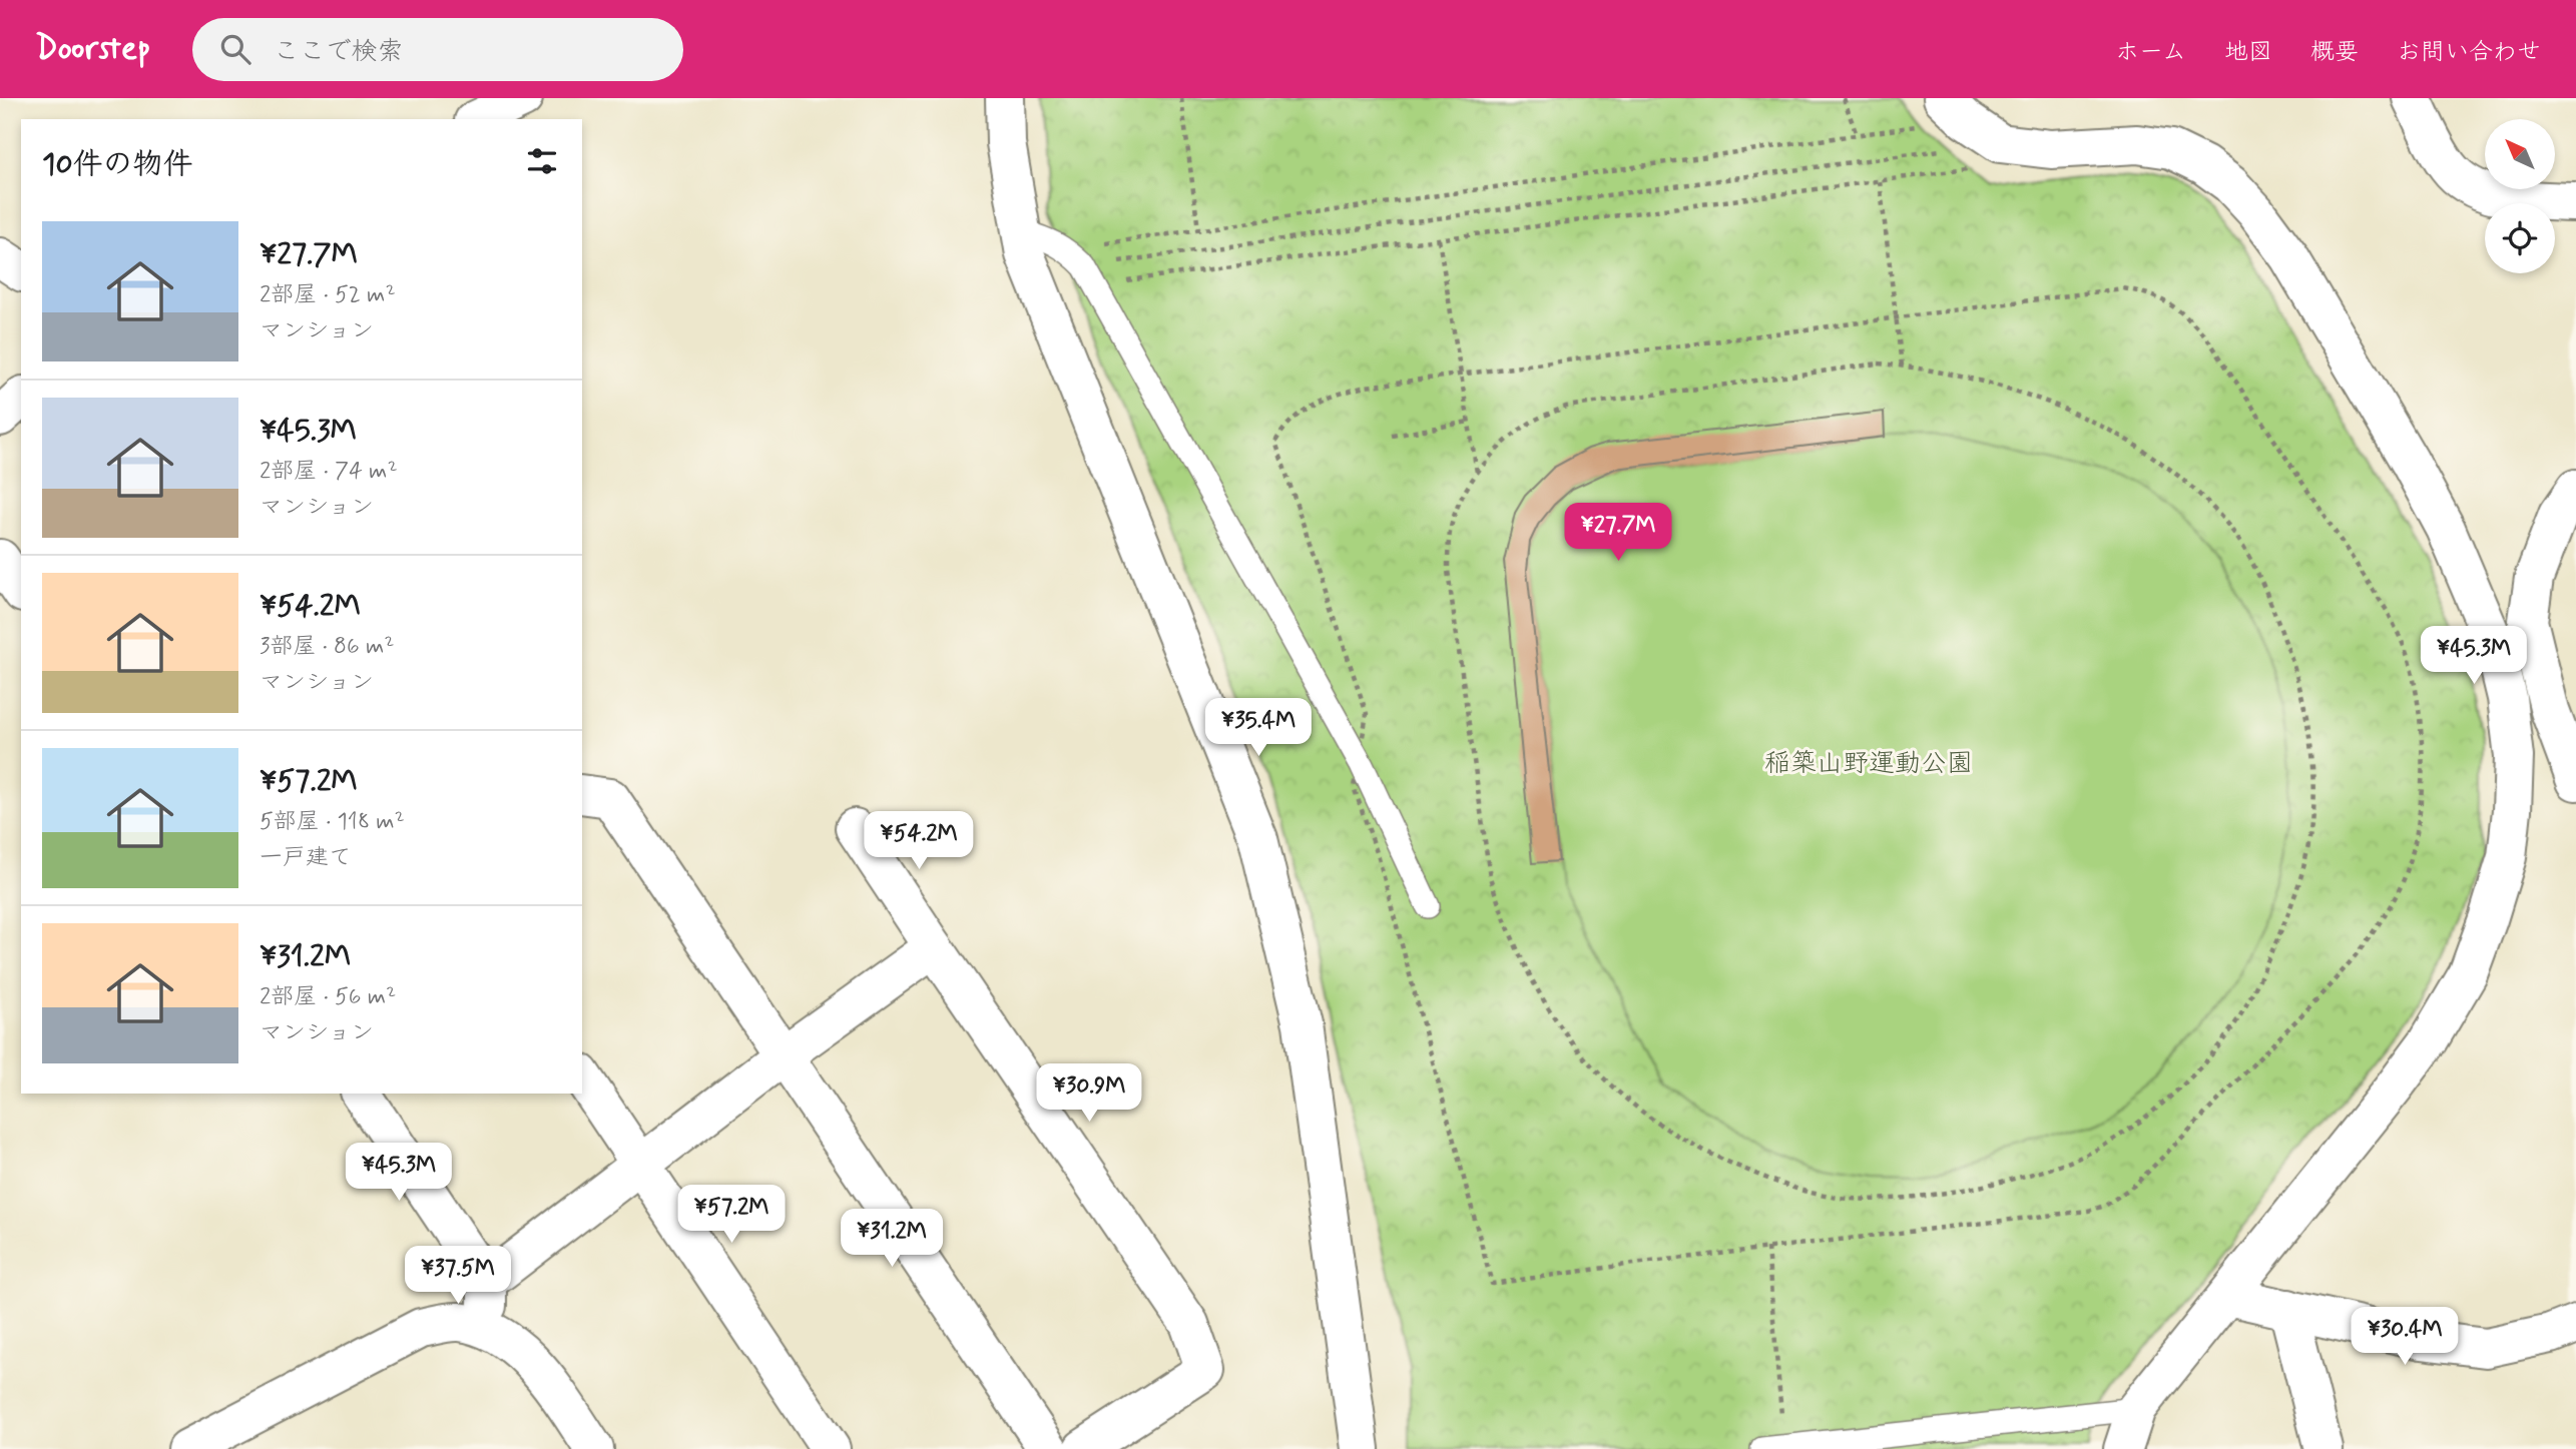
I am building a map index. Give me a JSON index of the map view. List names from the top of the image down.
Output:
{
  "parks": ["稲築山野運動公園"],
  "north": "top left",
  "page": {
    "header": "Doorstep",
    "search": "ここで検索",
    "nav": [
      "ホーム",
      "地図",
      "概要",
      "お問い合わせ"
    ],
    "heading": "10件の物件",
    "list": [
      {
        "name": "¥27.7M",
        "note": "2部屋 · 52 m² · マンション"
      },
      {
        "name": "¥45.3M",
        "note": "2部屋 · 74 m² · マンション"
      },
      {
        "name": "¥54.2M",
        "note": "3部屋 · 86 m² · マンション"
      },
      {
        "name": "¥57.2M",
        "note": "5部屋 · 118 m² · 一戸建て"
      },
      {
        "name": "¥31.2M",
        "note": "2部屋 · 56 m² · マンション"
      }
    ],
    "price": [
      "¥27.7M",
      "¥45.3M",
      "¥35.4M",
      "¥54.2M",
      "¥30.9M",
      "¥45.3M",
      "¥57.2M",
      "¥31.2M",
      "¥37.5M",
      "¥30.4M"
    ]
  }
}
